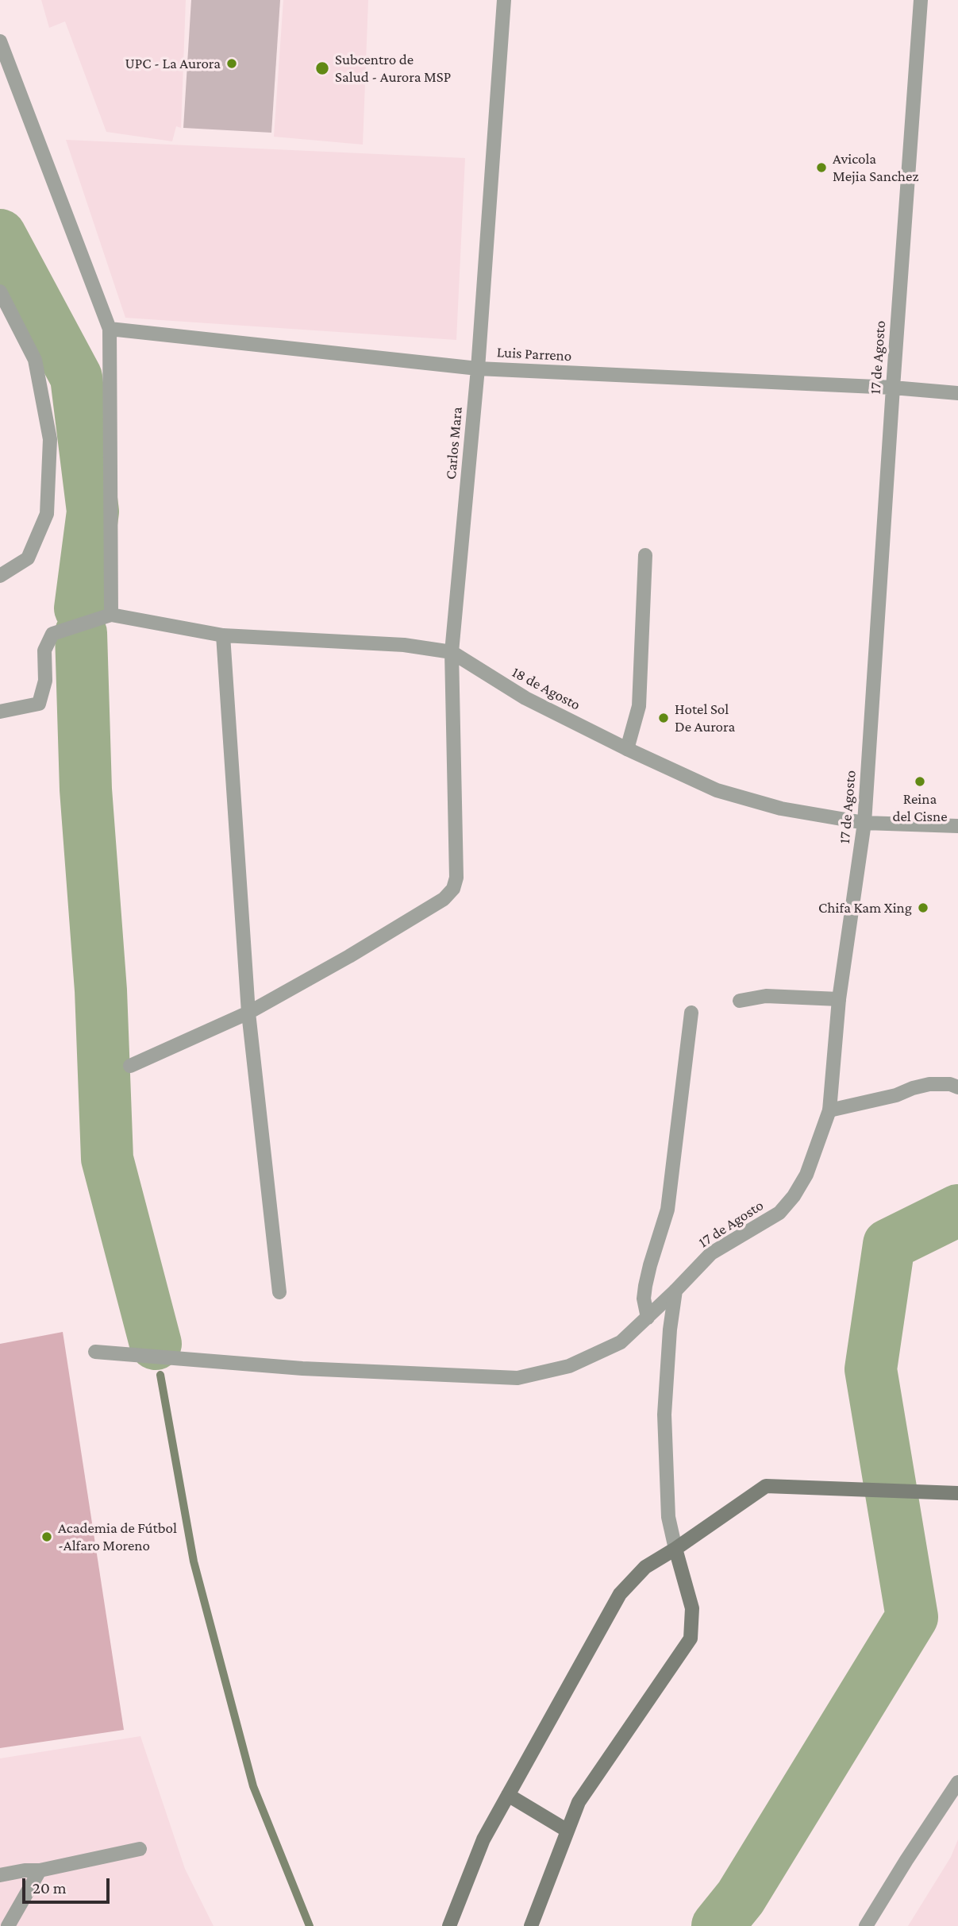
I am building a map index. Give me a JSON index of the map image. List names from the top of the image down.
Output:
{
  "streets": {
    "street": [
      "Luis Parreno",
      "17 de Agosto",
      "Carlos Mara",
      "18 de Agosto"
    ]
  },
  "crossings": [
    ["Luis Parreno", "17 de Agosto"],
    ["Luis Parreno", "Carlos Mara"],
    ["17 de Agosto", "18 de Agosto"],
    ["Carlos Mara", "18 de Agosto"]
  ],
  "places": [
    "UPC - La Aurora",
    "Subcentro de Salud - Aurora MSP",
    "Avicola Mejia Sanchez",
    "Hotel Sol De Aurora",
    "Reina del Cisne",
    "Chifa Kam Xing",
    "Academia de Fútbol -Alfaro Moreno"
  ],
  "scale_bar": "20 m"
}
